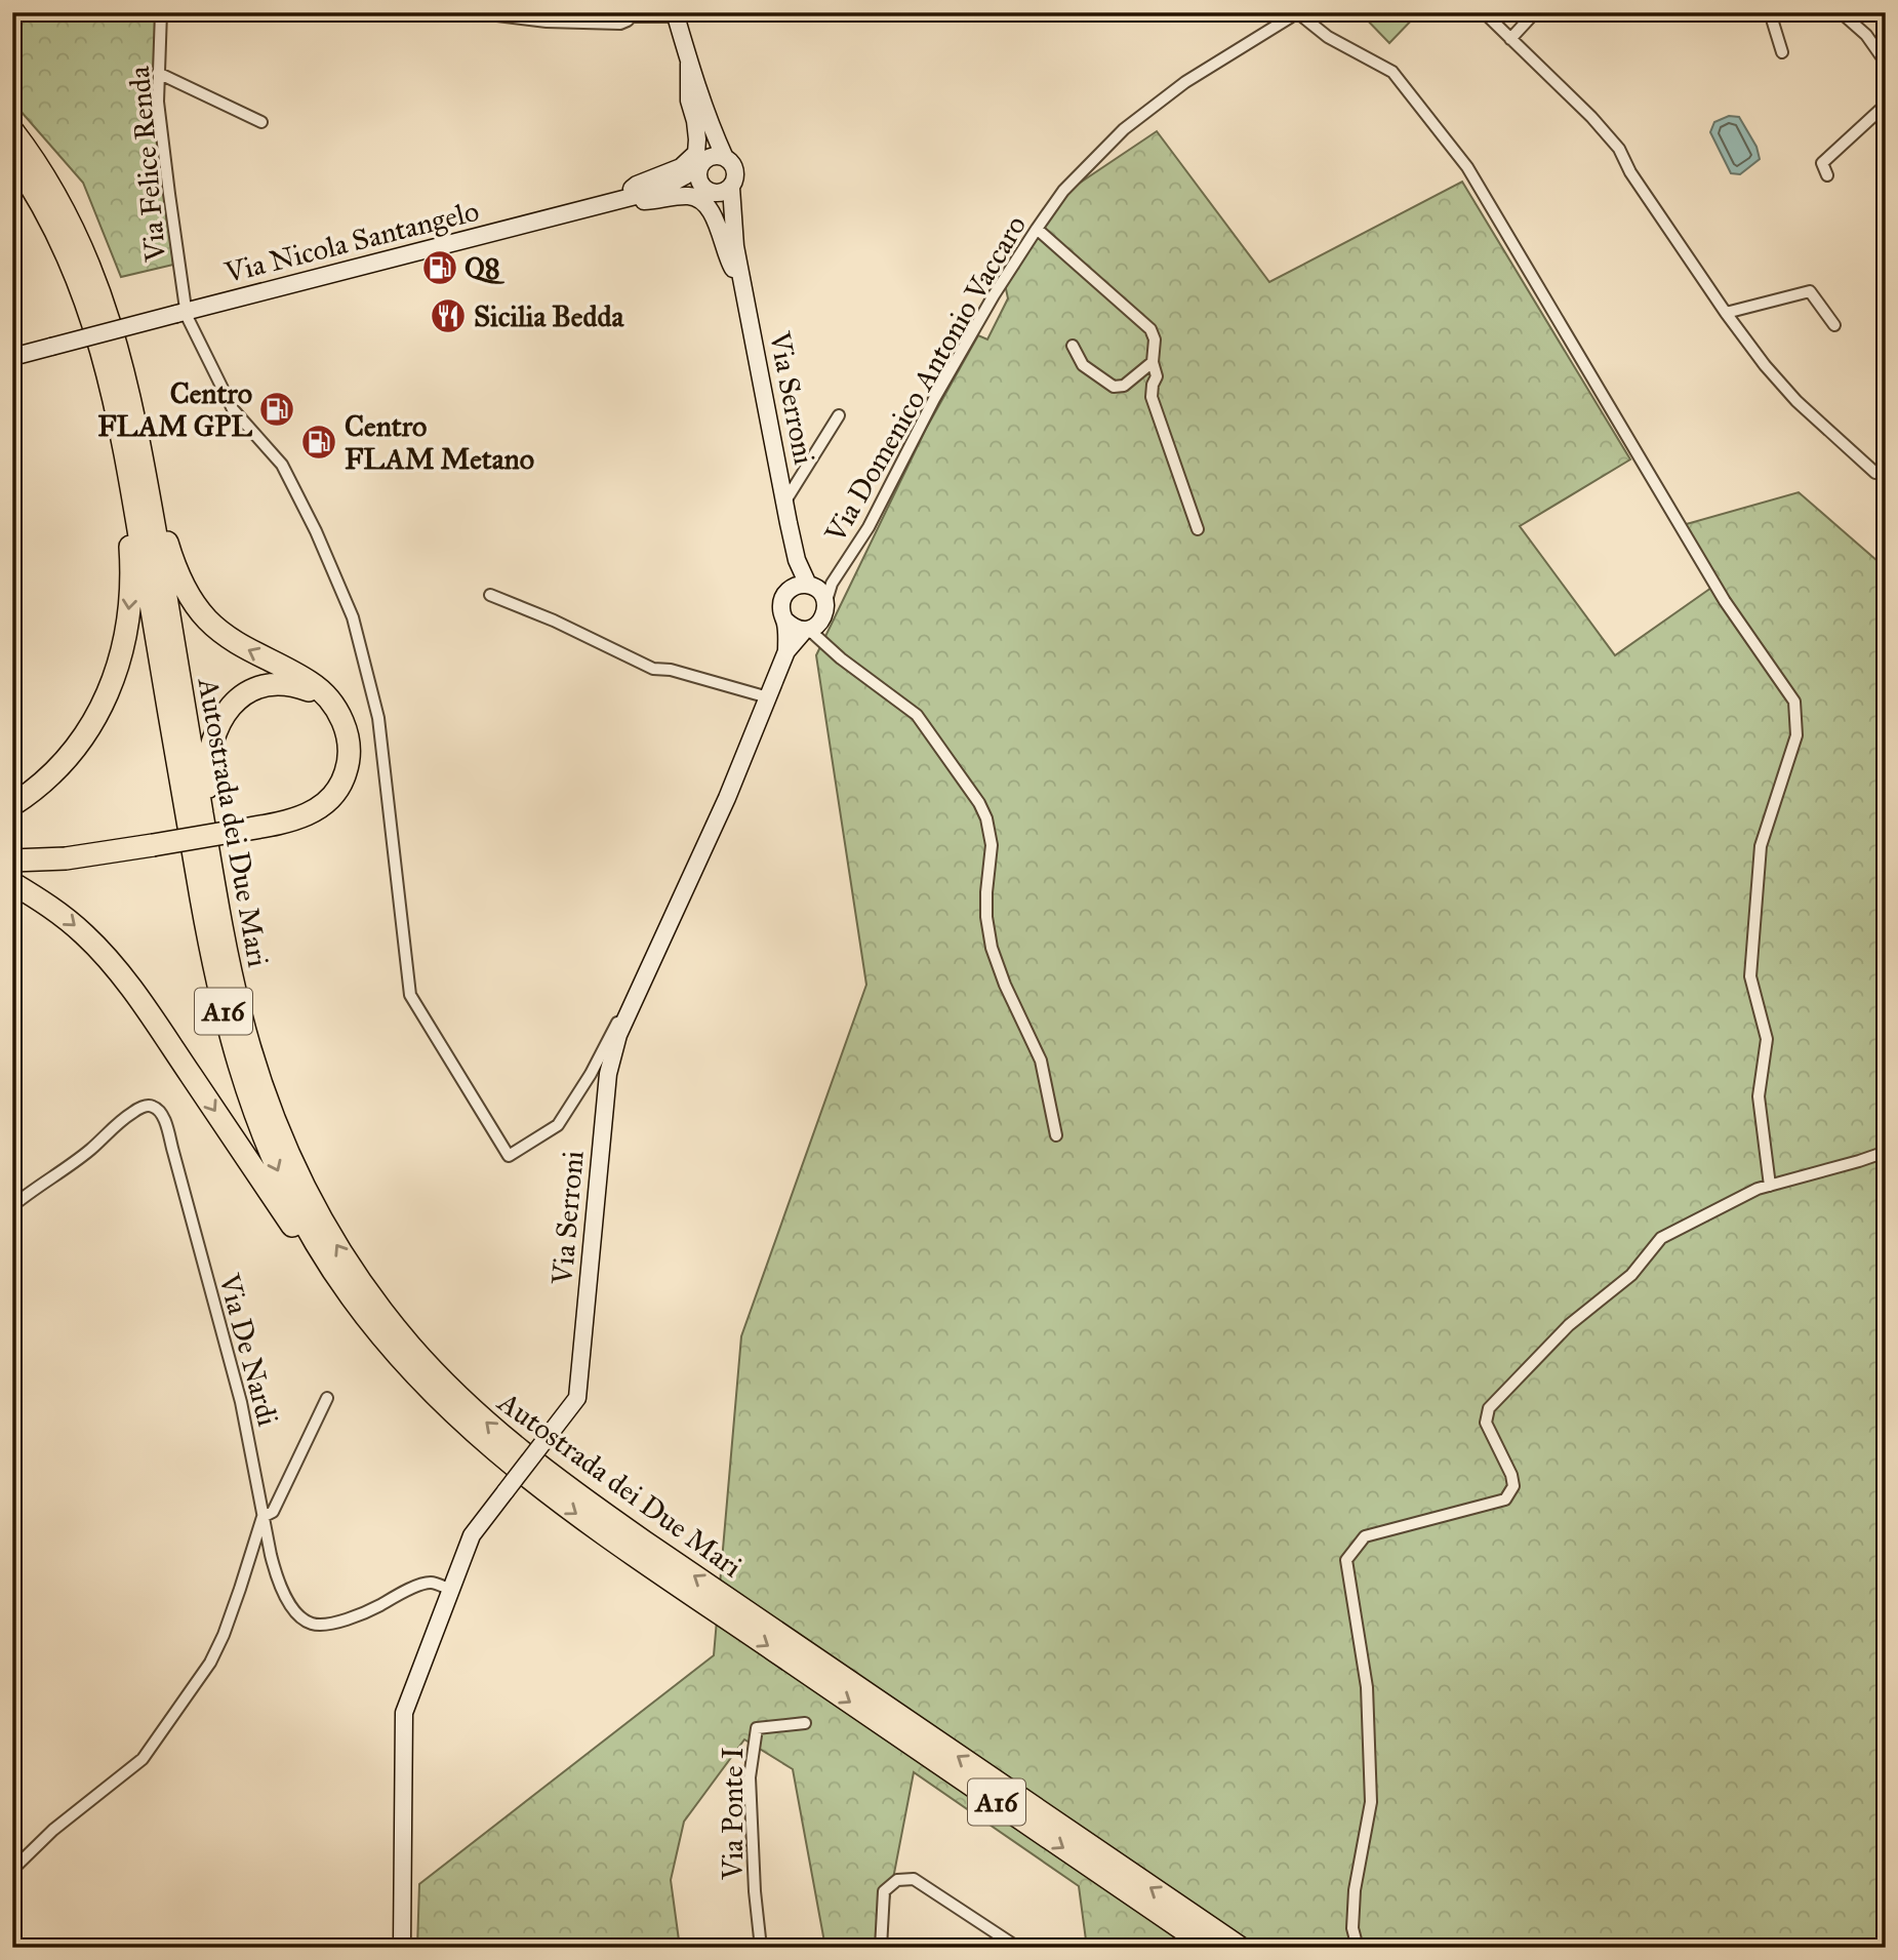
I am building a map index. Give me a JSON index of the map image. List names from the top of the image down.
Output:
{
  "streets": {
    "highway": ["Autostrada dei Due Mari", "A16"],
    "main road": ["Via Nicola Santangelo", "Via Serroni"],
    "street": [
      "Via Felice Renda",
      "Via Domenico Antonio Vaccaro",
      "Via De Nardi",
      "Via Ponte I"
    ]
  },
  "crossings": [
    ["Via Felice Renda", "Via Nicola Santangelo"],
    ["Via Felice Renda", "Via Serroni"],
    ["Via Domenico Antonio Vaccaro", "Via Serroni"],
    ["Via Serroni", "Via De Nardi"]
  ],
  "places": {
    "fuel station": ["Q8", "Centro FLAM GPL", "Centro FLAM Metano"],
    "restaurant": ["Sicilia Bedda"]
  }
}
